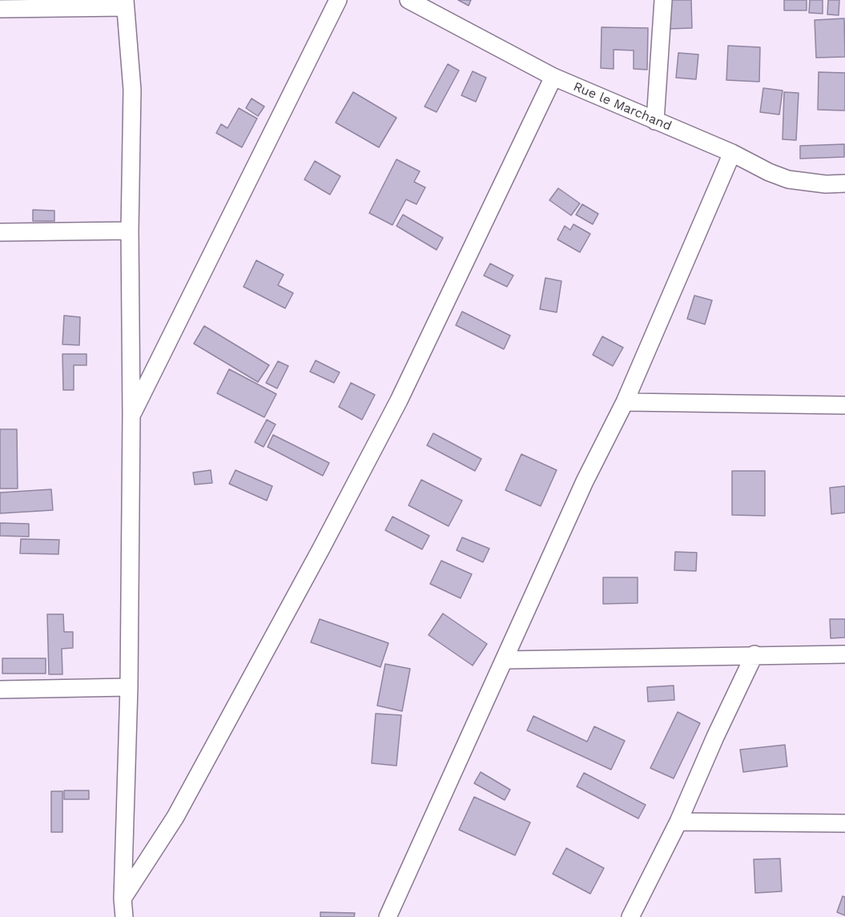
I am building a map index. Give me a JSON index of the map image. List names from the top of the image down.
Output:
{
  "streets": {
    "street": ["Rue le Marchand"]
  }
}
